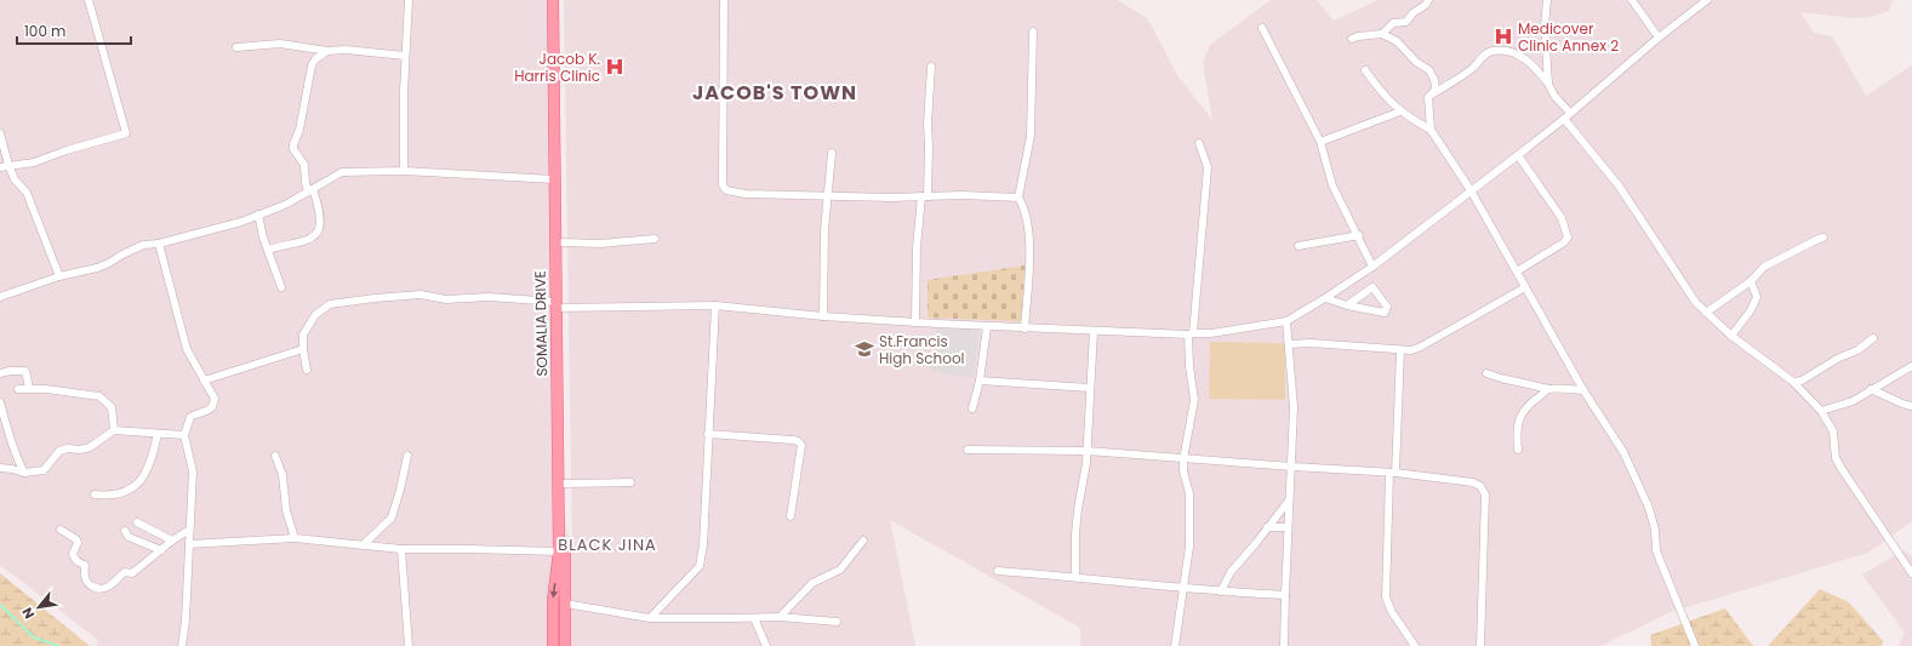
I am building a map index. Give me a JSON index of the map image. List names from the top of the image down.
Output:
{
  "streets": {
    "main road": ["SOMALIA DRIVE"]
  },
  "districts": ["JACOB'S TOWN", "BLACK JINA"],
  "places": {
    "hospital": ["Medicover Clinic Annex 2", "Jacob K. Harris Clinic"],
    "school or university": ["St.Francis High School"]
  },
  "scale_bar": "100 m",
  "north": "bottom left"
}
